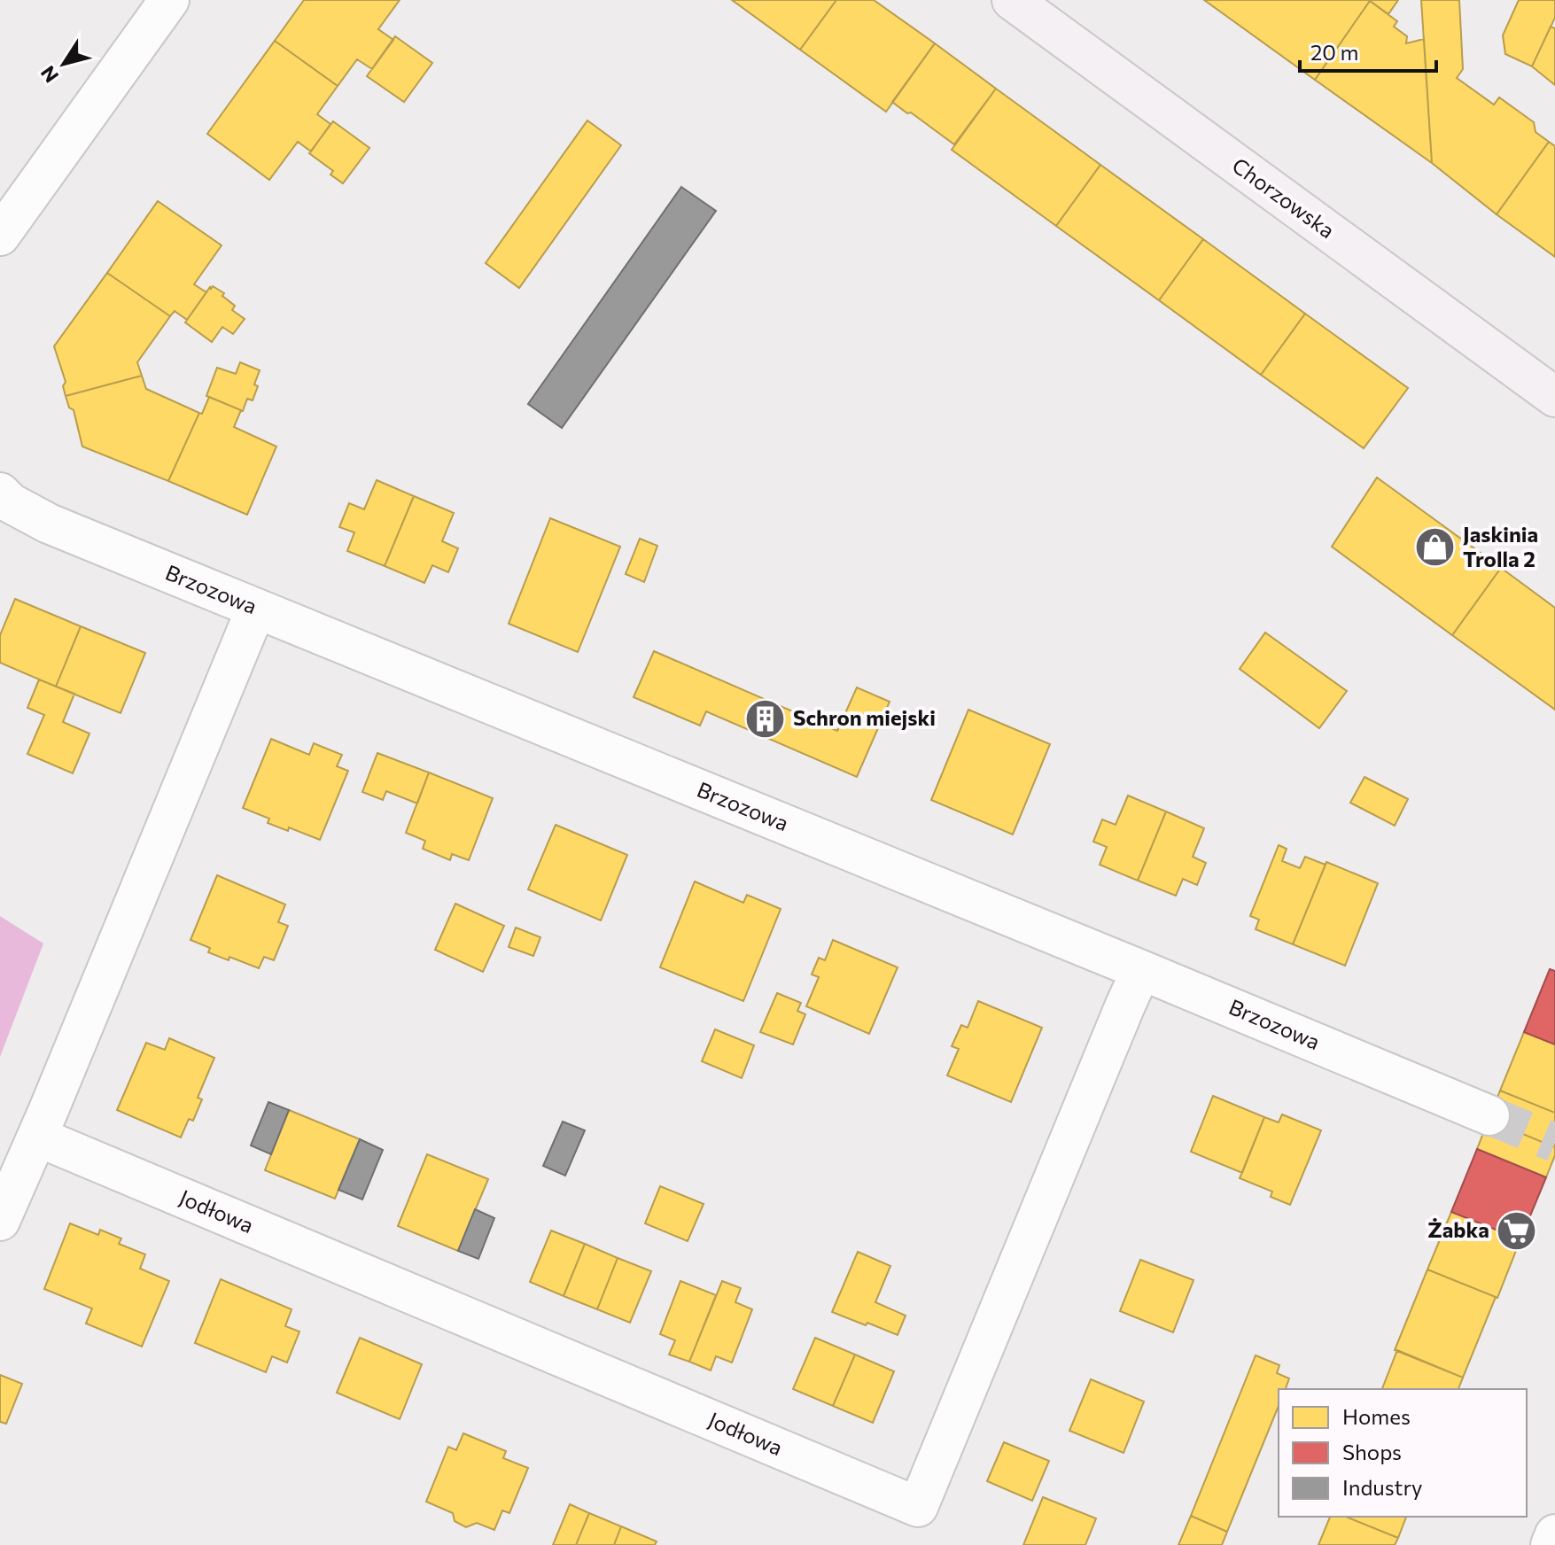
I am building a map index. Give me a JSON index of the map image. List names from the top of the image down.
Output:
{
  "streets": {
    "main road": ["Chorzowska"],
    "street": ["Brzozowa", "Jodłowa"]
  },
  "crossings": [
    ["Brzozowa", "Jodłowa"]
  ],
  "places": {
    "shop": ["Jaskinia Trolla 2"],
    "building": ["Schron miejski"],
    "supermarket": ["Żabka"]
  },
  "legend": ["Homes", "Shops", "Industry"],
  "scale_bar": "20 m",
  "north": "bottom left"
}
